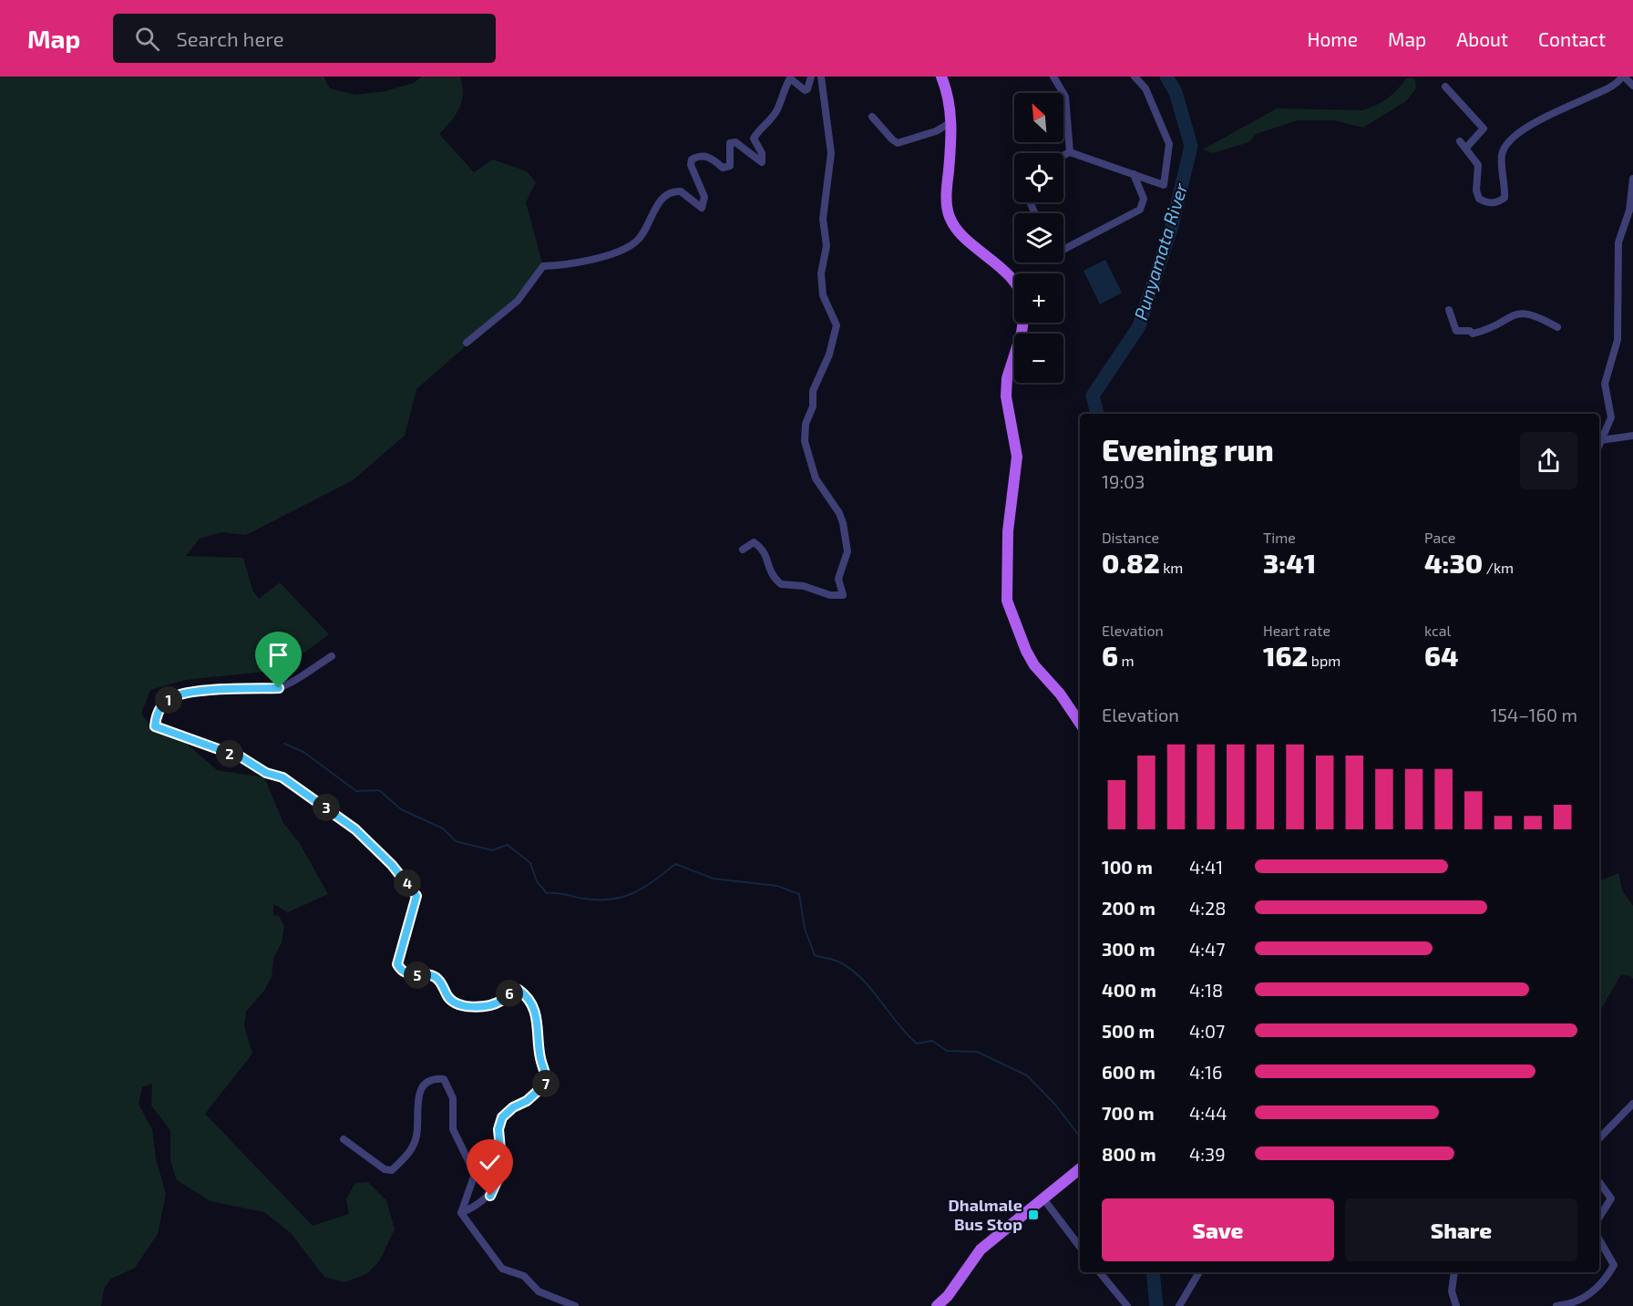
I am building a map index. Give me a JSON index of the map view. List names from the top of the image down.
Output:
{
  "water": ["Punyamata River"],
  "places": {
    "transit": ["Dhalmale Bus Stop"]
  },
  "north": "top left",
  "page": {
    "header": "Map",
    "search": "Search here",
    "nav": [
      "Home",
      "Map",
      "About",
      "Contact"
    ],
    "map_buttons": ["+", "−"],
    "heading": ["Evening run", "19:03"],
    "stats": [
      ["Distance", "0.82 km"],
      ["Time", "3:41"],
      ["Pace", "4:30 /km"],
      ["Elevation", "6 m"],
      ["Heart rate", "162 bpm"],
      ["kcal", "64"]
    ],
    "pins": [
      "1",
      "2",
      "3",
      "4",
      "5",
      "6",
      "7"
    ],
    "chart": ["Elevation", "154–160 m"],
    "list": [
      {
        "name": "100 m",
        "note": "4:41"
      },
      {
        "name": "200 m",
        "note": "4:28"
      },
      {
        "name": "300 m",
        "note": "4:47"
      },
      {
        "name": "400 m",
        "note": "4:18"
      },
      {
        "name": "500 m",
        "note": "4:07"
      },
      {
        "name": "600 m",
        "note": "4:16"
      },
      {
        "name": "700 m",
        "note": "4:44"
      },
      {
        "name": "800 m",
        "note": "4:39"
      }
    ],
    "buttons": ["Save", "Share"]
  }
}
